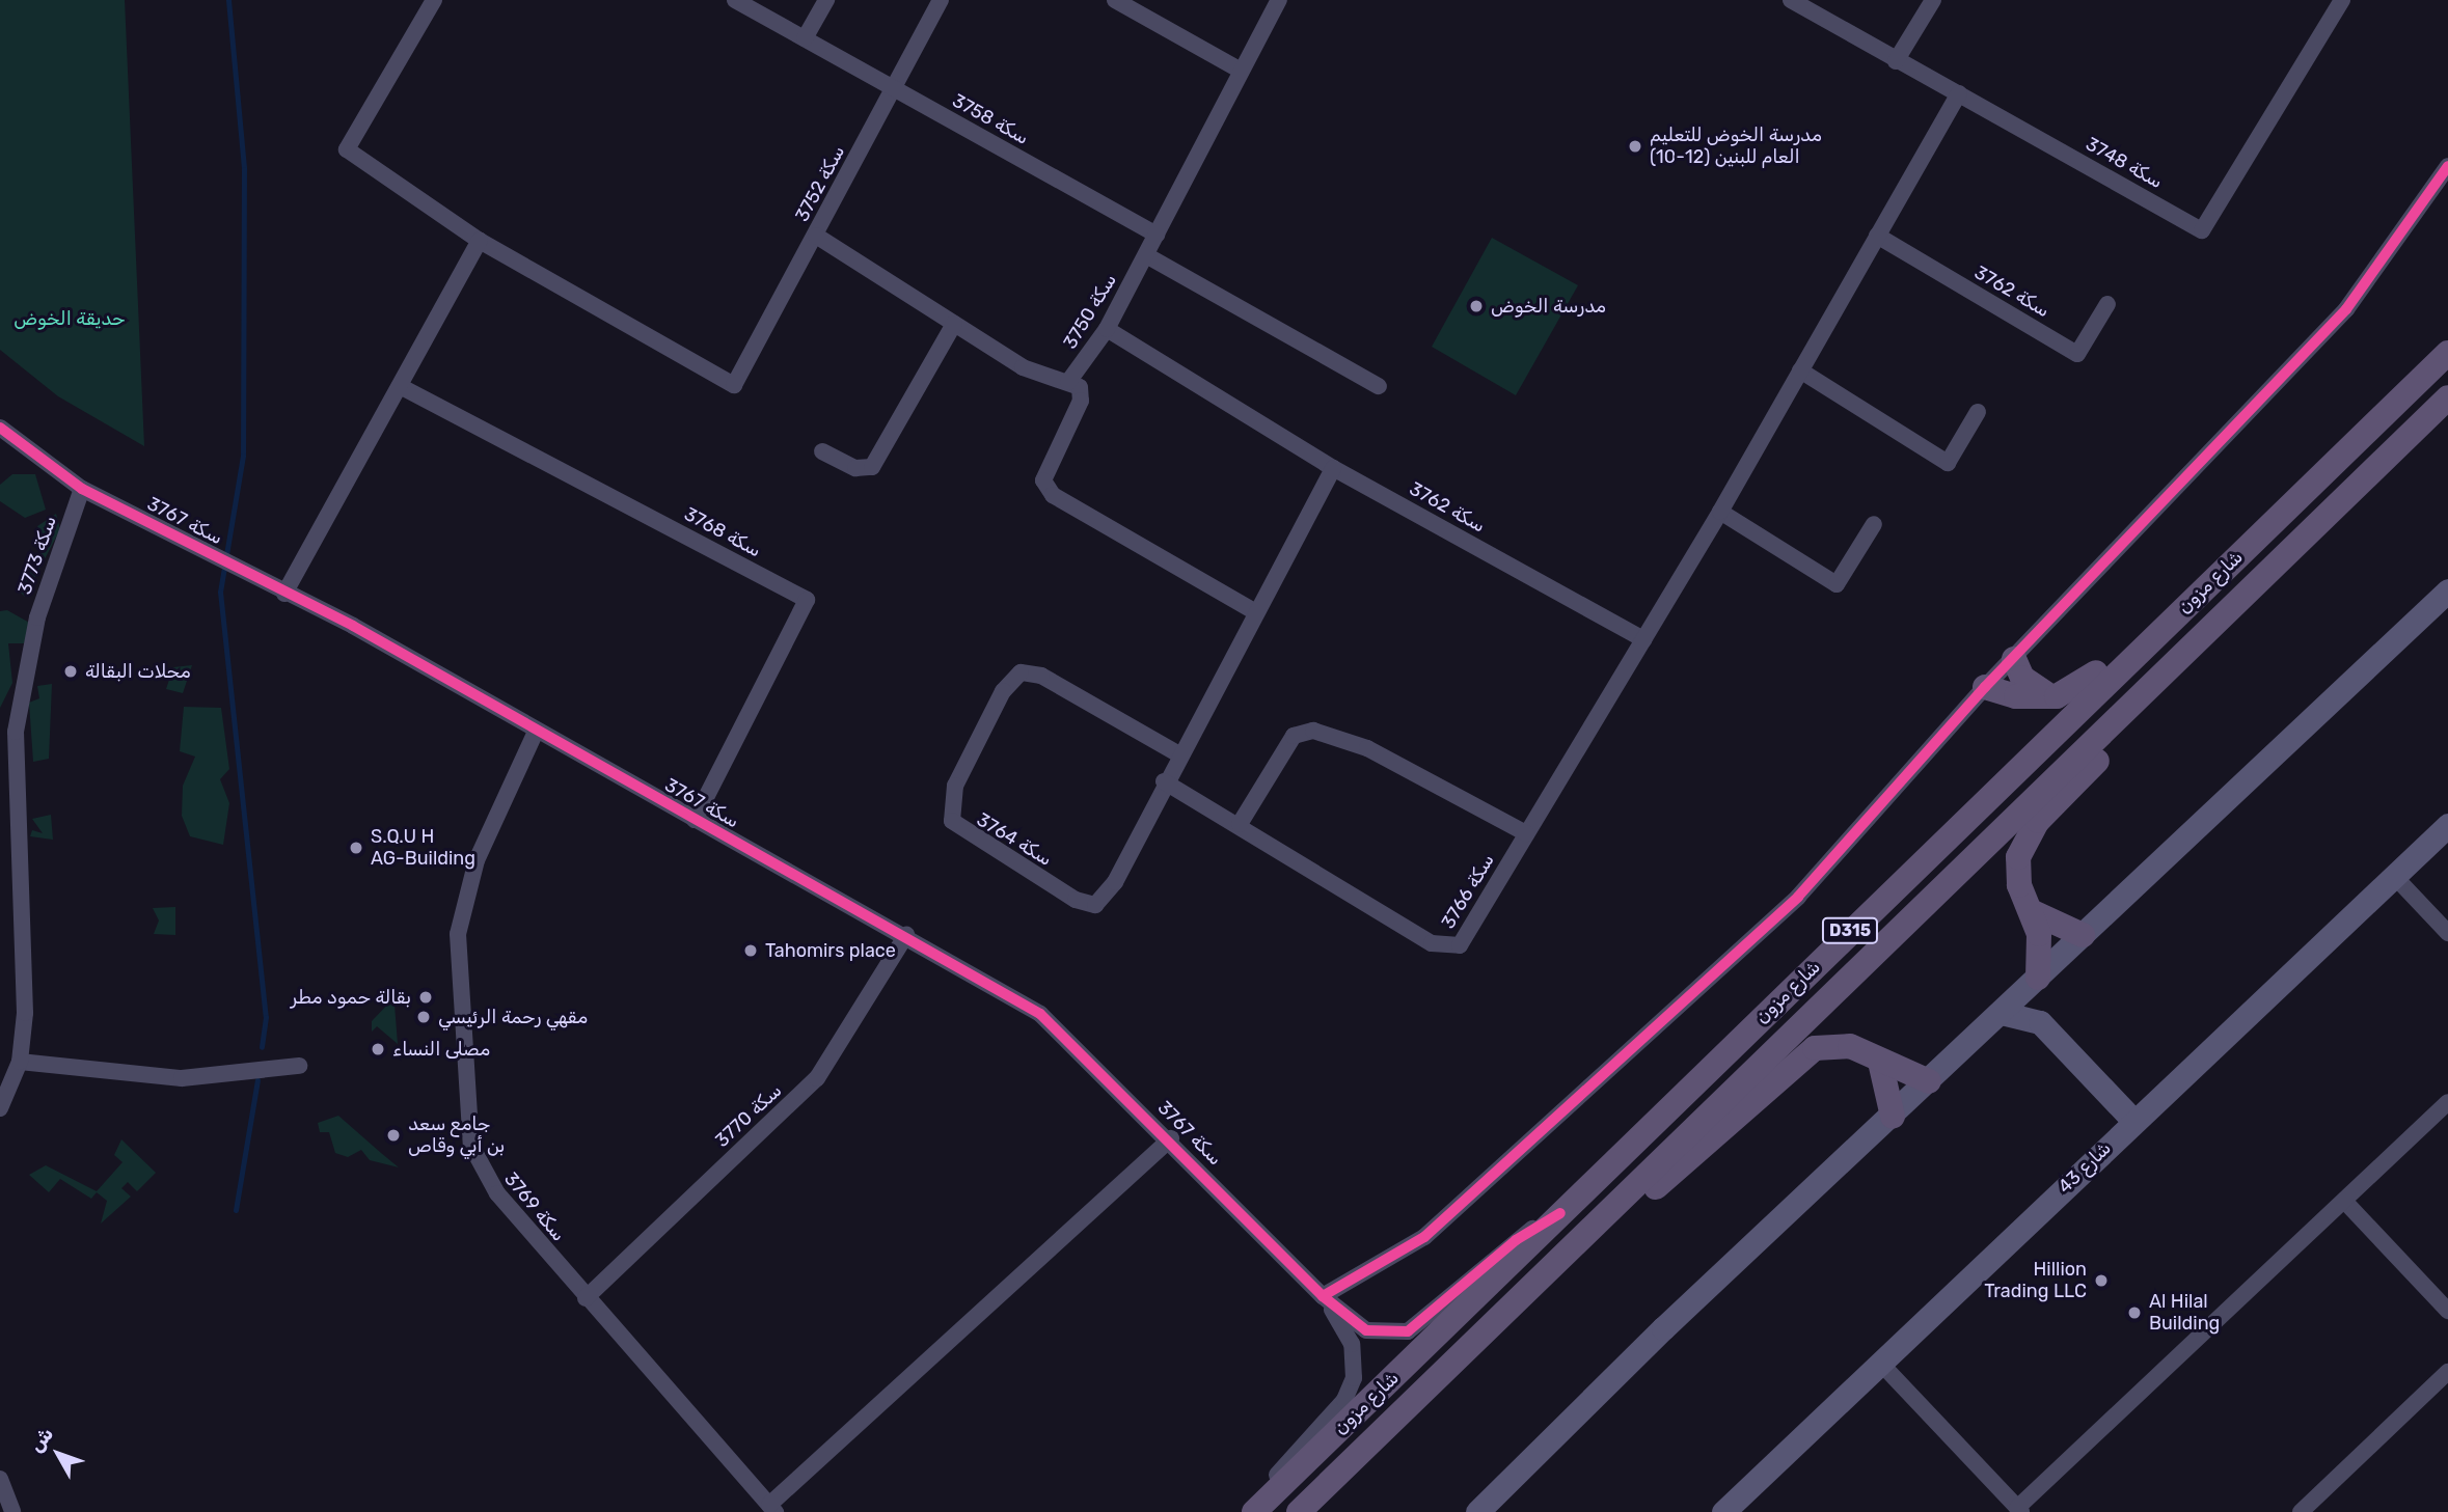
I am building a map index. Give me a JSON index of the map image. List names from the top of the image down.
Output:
{
  "streets": {
    "main road": ["شارع مزون", "D315"],
    "street": [
      "سكة 3758",
      "سكة 3748",
      "سكة 3752",
      "سكة 3762",
      "سكة 3750",
      "سكة 3767",
      "سكة 3768",
      "سكة 3773",
      "سكة 3764",
      "سكة 3766",
      "سكة 3770",
      "شارع 43",
      "سكة 3769"
    ]
  },
  "crossings": [
    ["سكة 3758", "سكة 3752"],
    ["سكة 3758", "سكة 3750"],
    ["سكة 3762", "سكة 3750"],
    ["سكة 3762", "سكة 3764"],
    ["سكة 3762", "سكة 3766"],
    ["سكة 3767", "سكة 3768"],
    ["سكة 3767", "سكة 3773"],
    ["سكة 3767", "سكة 3770"],
    ["سكة 3767", "سكة 3769"],
    ["سكة 3764", "سكة 3766"],
    ["سكة 3770", "سكة 3769"]
  ],
  "parks": ["حديقة الخوض"],
  "places": [
    "مدرسة الخوض للتعليم العام للبنين (12-10)",
    "مدرسة الخوض",
    "محلات البقالة",
    "S.Q.U H AG-Building",
    "Tahomirs place",
    "بقالة حمود مطر",
    "مقهي رحمة الرئيسي",
    "مصلى النساء",
    "جامع سعد بن أبي وقاص",
    "Hillion Trading LLC",
    "Al Hilal Building"
  ],
  "north": "top left"
}
